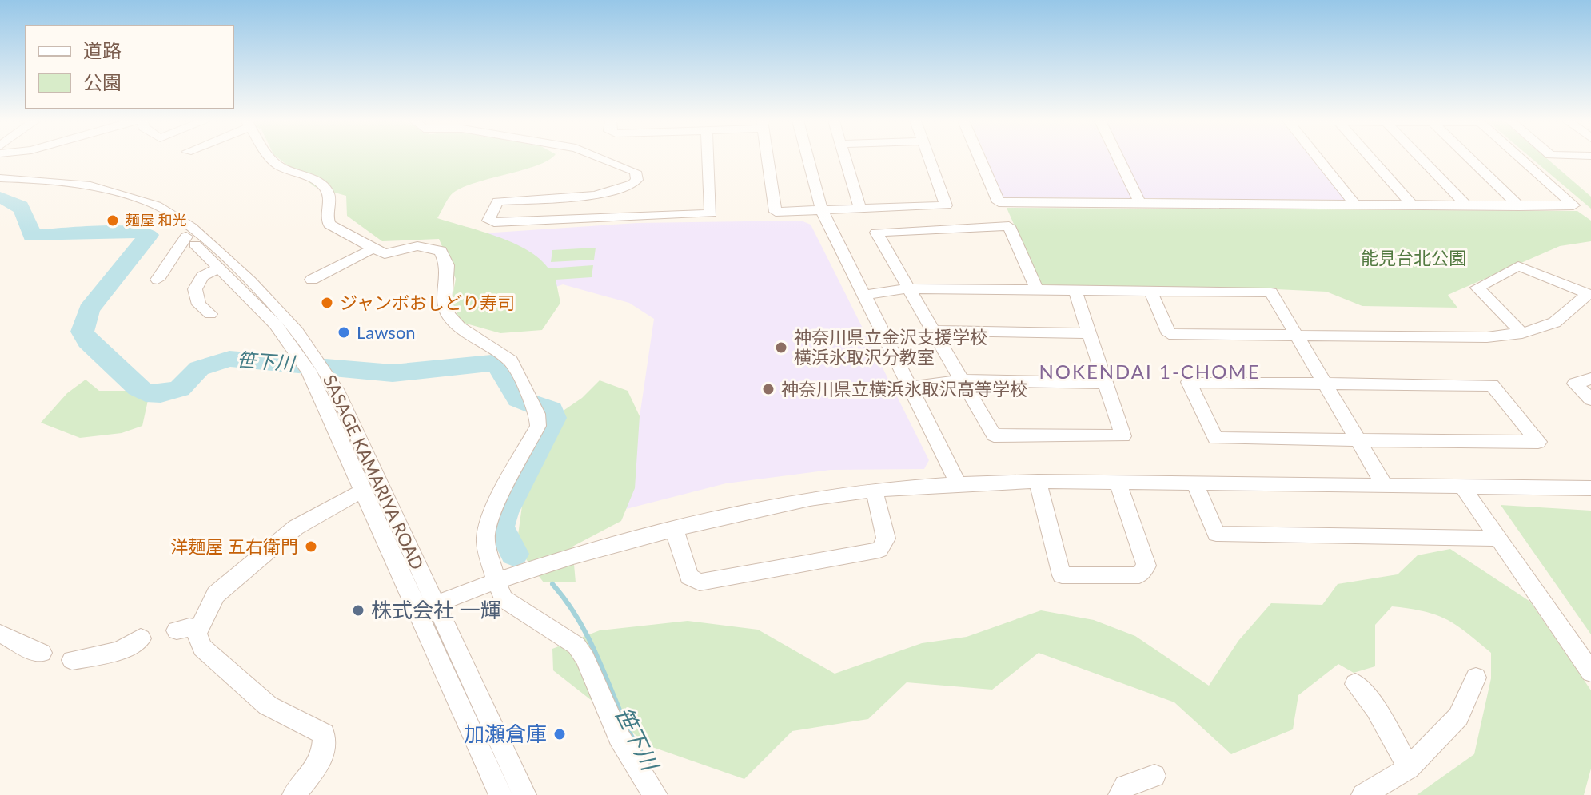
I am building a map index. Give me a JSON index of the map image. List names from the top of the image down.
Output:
{
  "streets": {
    "street": ["SASAGE KAMARIYA ROAD"]
  },
  "districts": ["NOKENDAI 1-CHOME"],
  "water": ["笹下川"],
  "parks": ["能見台北公園"],
  "places": [
    "麺屋 和光",
    "ジャンボおしどり寿司",
    "Lawson",
    "神奈川県立金沢支援学校 横浜氷取沢分教室",
    "神奈川県立横浜氷取沢高等学校",
    "洋麺屋 五右衛門",
    "株式会社 一輝",
    "加瀬倉庫"
  ],
  "legend": ["道路", "公園"]
}
